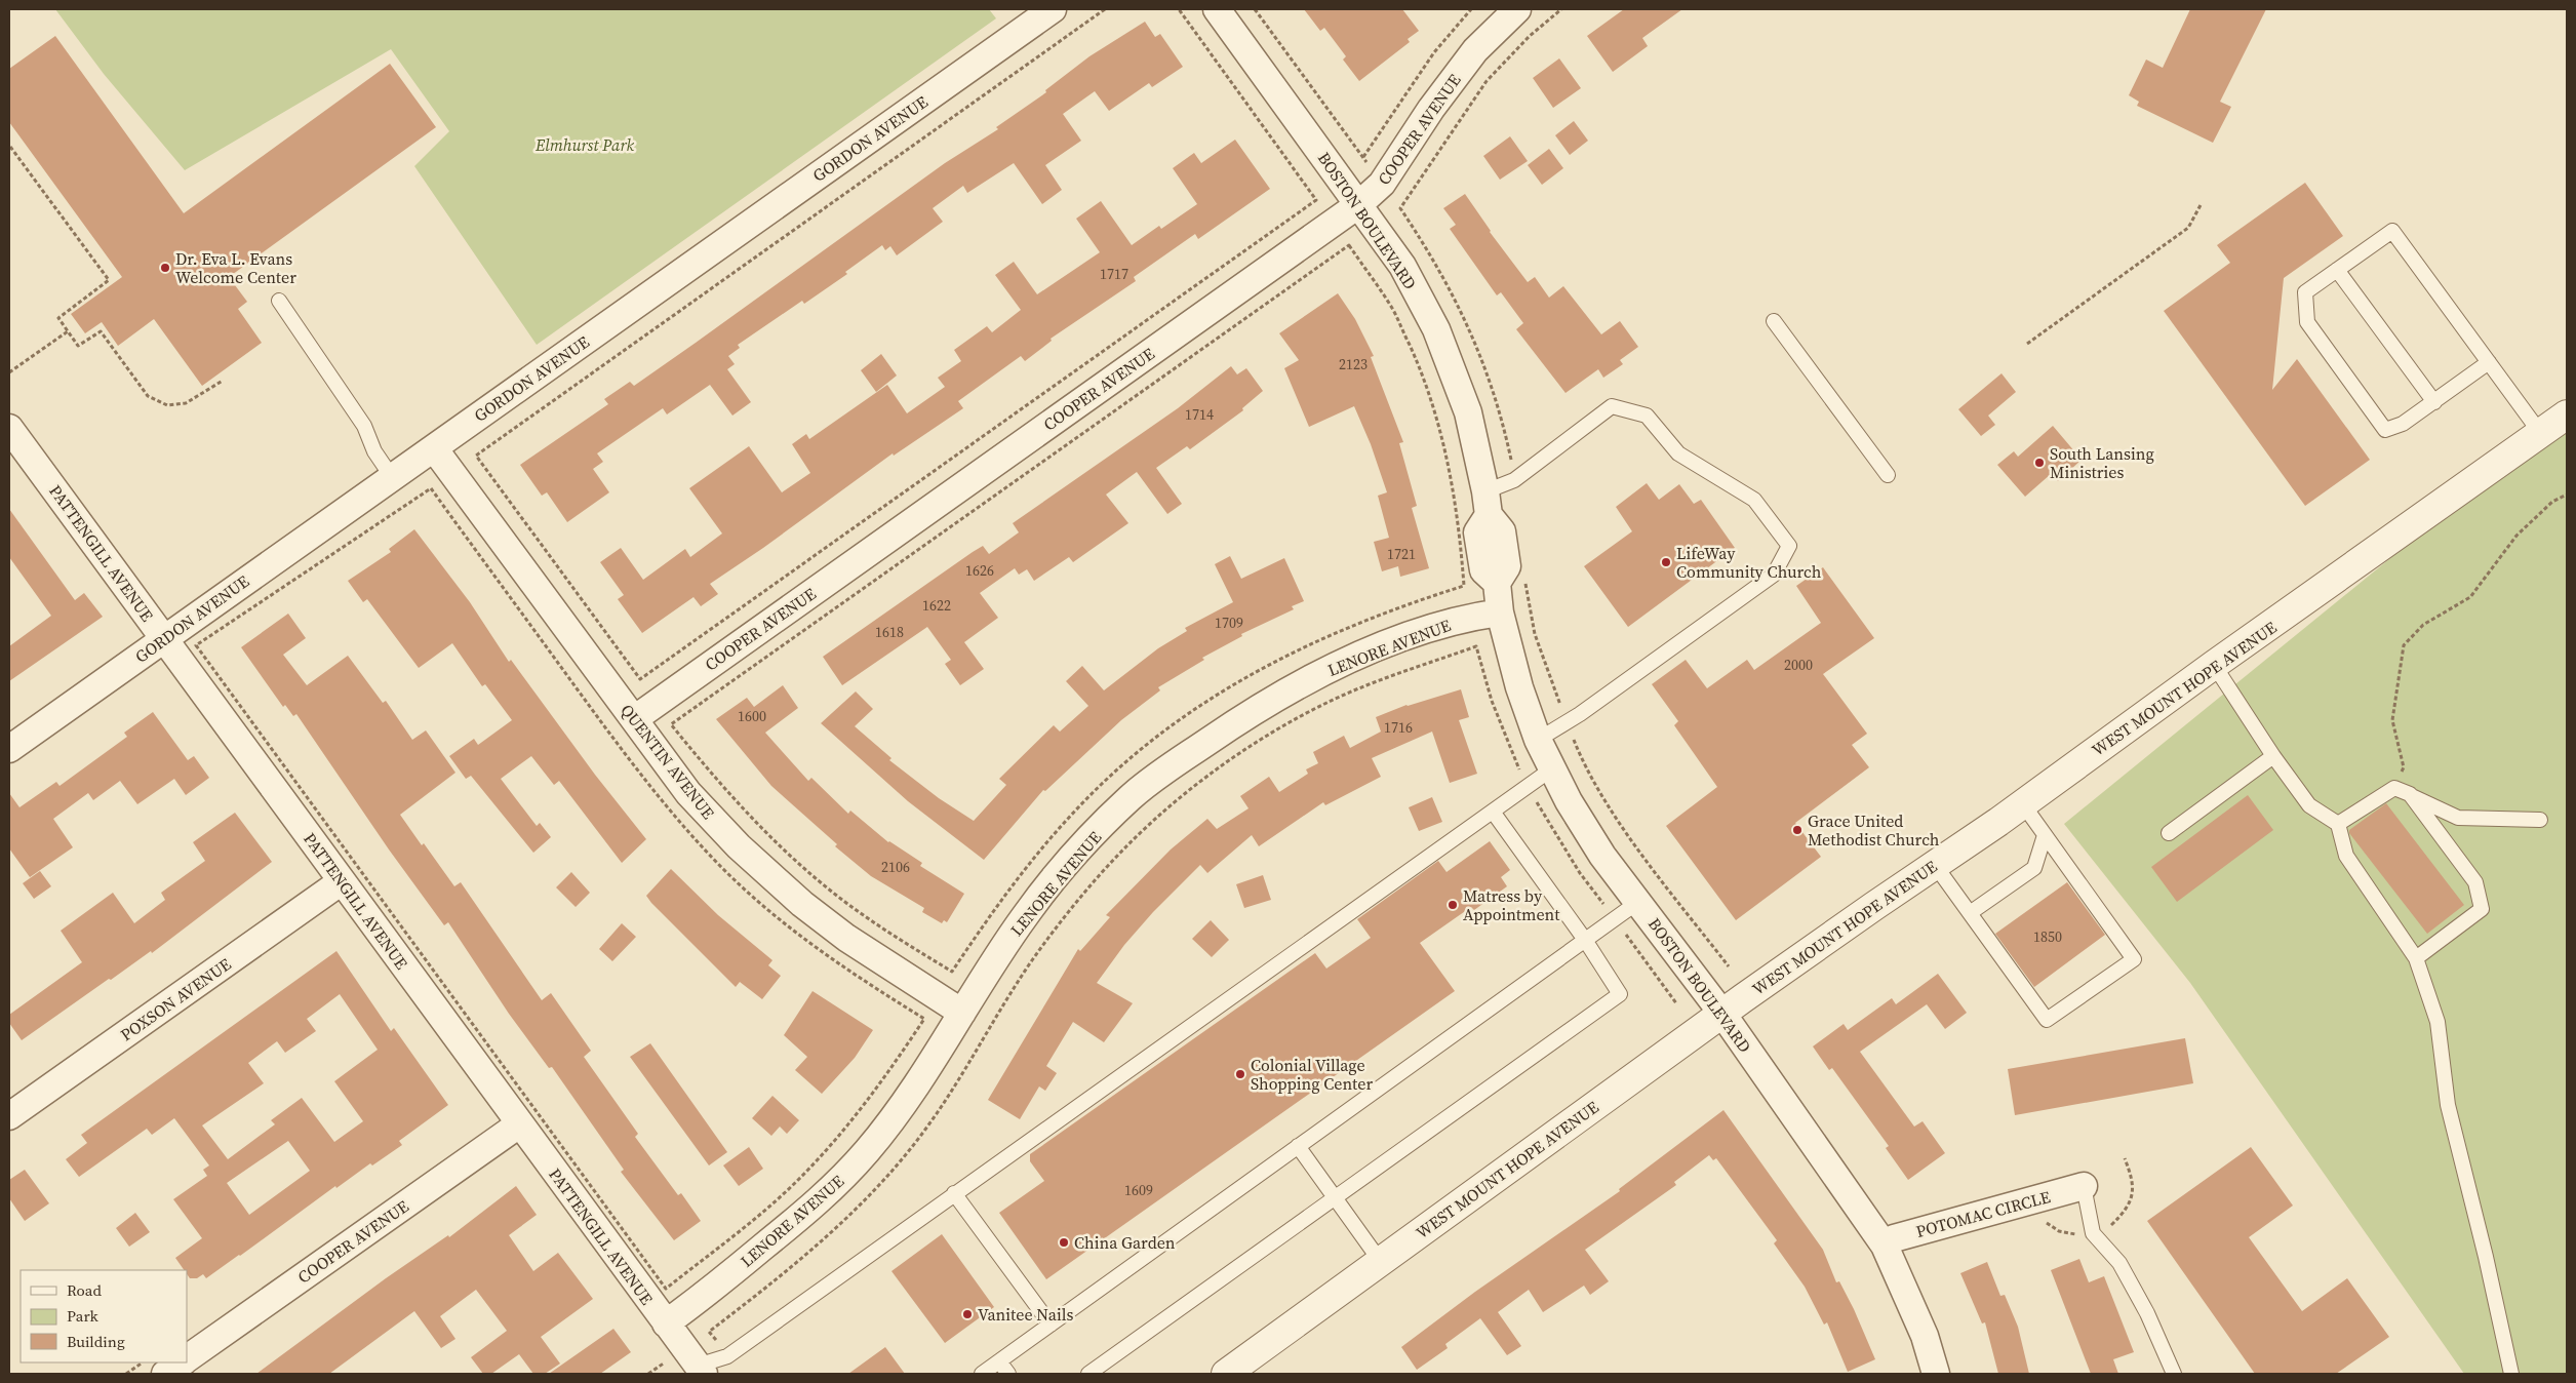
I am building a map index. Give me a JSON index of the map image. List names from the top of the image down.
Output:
{
  "streets": {
    "street": [
      "COOPER AVENUE",
      "GORDON AVENUE",
      "BOSTON BOULEVARD",
      "PATTENGILL AVENUE",
      "LENORE AVENUE",
      "WEST MOUNT HOPE AVENUE",
      "QUENTIN AVENUE",
      "POXSON AVENUE",
      "POTOMAC CIRCLE"
    ]
  },
  "crossings": [
    ["COOPER AVENUE", "BOSTON BOULEVARD"],
    ["COOPER AVENUE", "PATTENGILL AVENUE"],
    ["COOPER AVENUE", "QUENTIN AVENUE"],
    ["GORDON AVENUE", "PATTENGILL AVENUE"],
    ["GORDON AVENUE", "QUENTIN AVENUE"],
    ["BOSTON BOULEVARD", "LENORE AVENUE"],
    ["BOSTON BOULEVARD", "WEST MOUNT HOPE AVENUE"],
    ["BOSTON BOULEVARD", "POTOMAC CIRCLE"],
    ["PATTENGILL AVENUE", "LENORE AVENUE"],
    ["PATTENGILL AVENUE", "POXSON AVENUE"],
    ["LENORE AVENUE", "QUENTIN AVENUE"]
  ],
  "parks": ["Elmhurst Park"],
  "places": [
    "Dr. Eva L. Evans Welcome Center",
    "South Lansing Ministries",
    "LifeWay Community Church",
    "Grace United Methodist Church",
    "Matress by Appointment",
    "Colonial Village Shopping Center",
    "China Garden",
    "Vanitee Nails"
  ],
  "house_numbers": [
    "1717",
    "2123",
    "1714",
    "1721",
    "1626",
    "1622",
    "1709",
    "1618",
    "2000",
    "1600",
    "1716",
    "2106",
    "1850",
    "1609"
  ],
  "legend": ["Road", "Park", "Building"]
}
